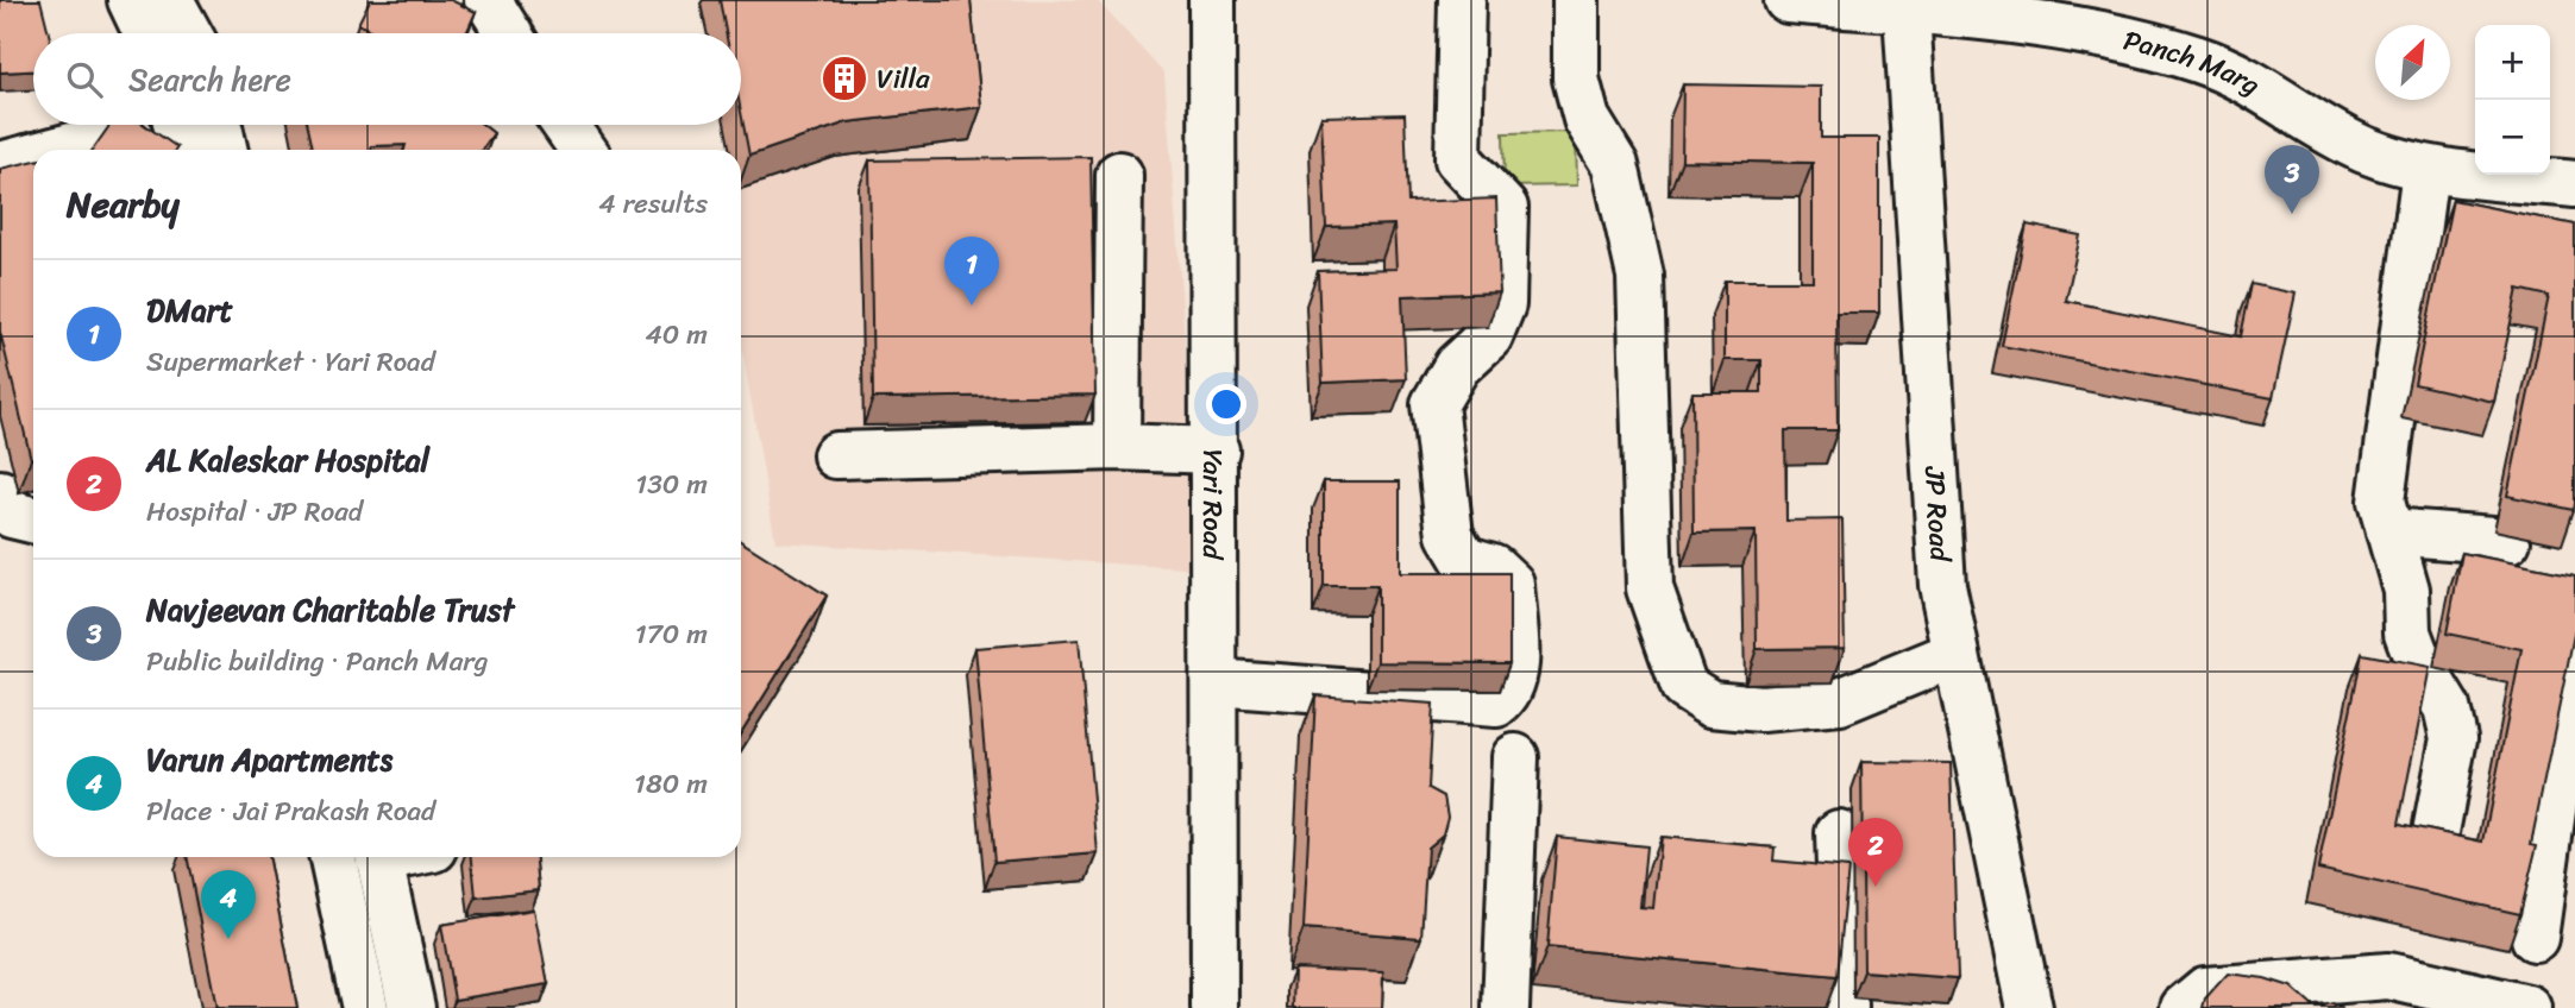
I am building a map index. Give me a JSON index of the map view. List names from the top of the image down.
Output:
{
  "streets": {
    "street": ["Panch Marg", "Yari Road", "JP Road"]
  },
  "crossings": [
    ["Panch Marg", "JP Road"]
  ],
  "places": {
    "building": ["Villa"]
  },
  "north": "top right",
  "page": {
    "map_buttons": ["+", "−"],
    "search": "Search here",
    "pins": [
      "3",
      "1",
      "2",
      "4"
    ],
    "heading": ["Nearby", "4 results"],
    "list": [
      {
        "mark": "1",
        "name": "DMart",
        "note": "Supermarket · Yari Road",
        "value": "40 m"
      },
      {
        "mark": "2",
        "name": "AL Kaleskar Hospital",
        "note": "Hospital · JP Road",
        "value": "130 m"
      },
      {
        "mark": "3",
        "name": "Navjeevan Charitable Trust",
        "note": "Public building · Panch Marg",
        "value": "170 m"
      },
      {
        "mark": "4",
        "name": "Varun Apartments",
        "note": "Place · Jai Prakash Road",
        "value": "180 m"
      }
    ]
  }
}
